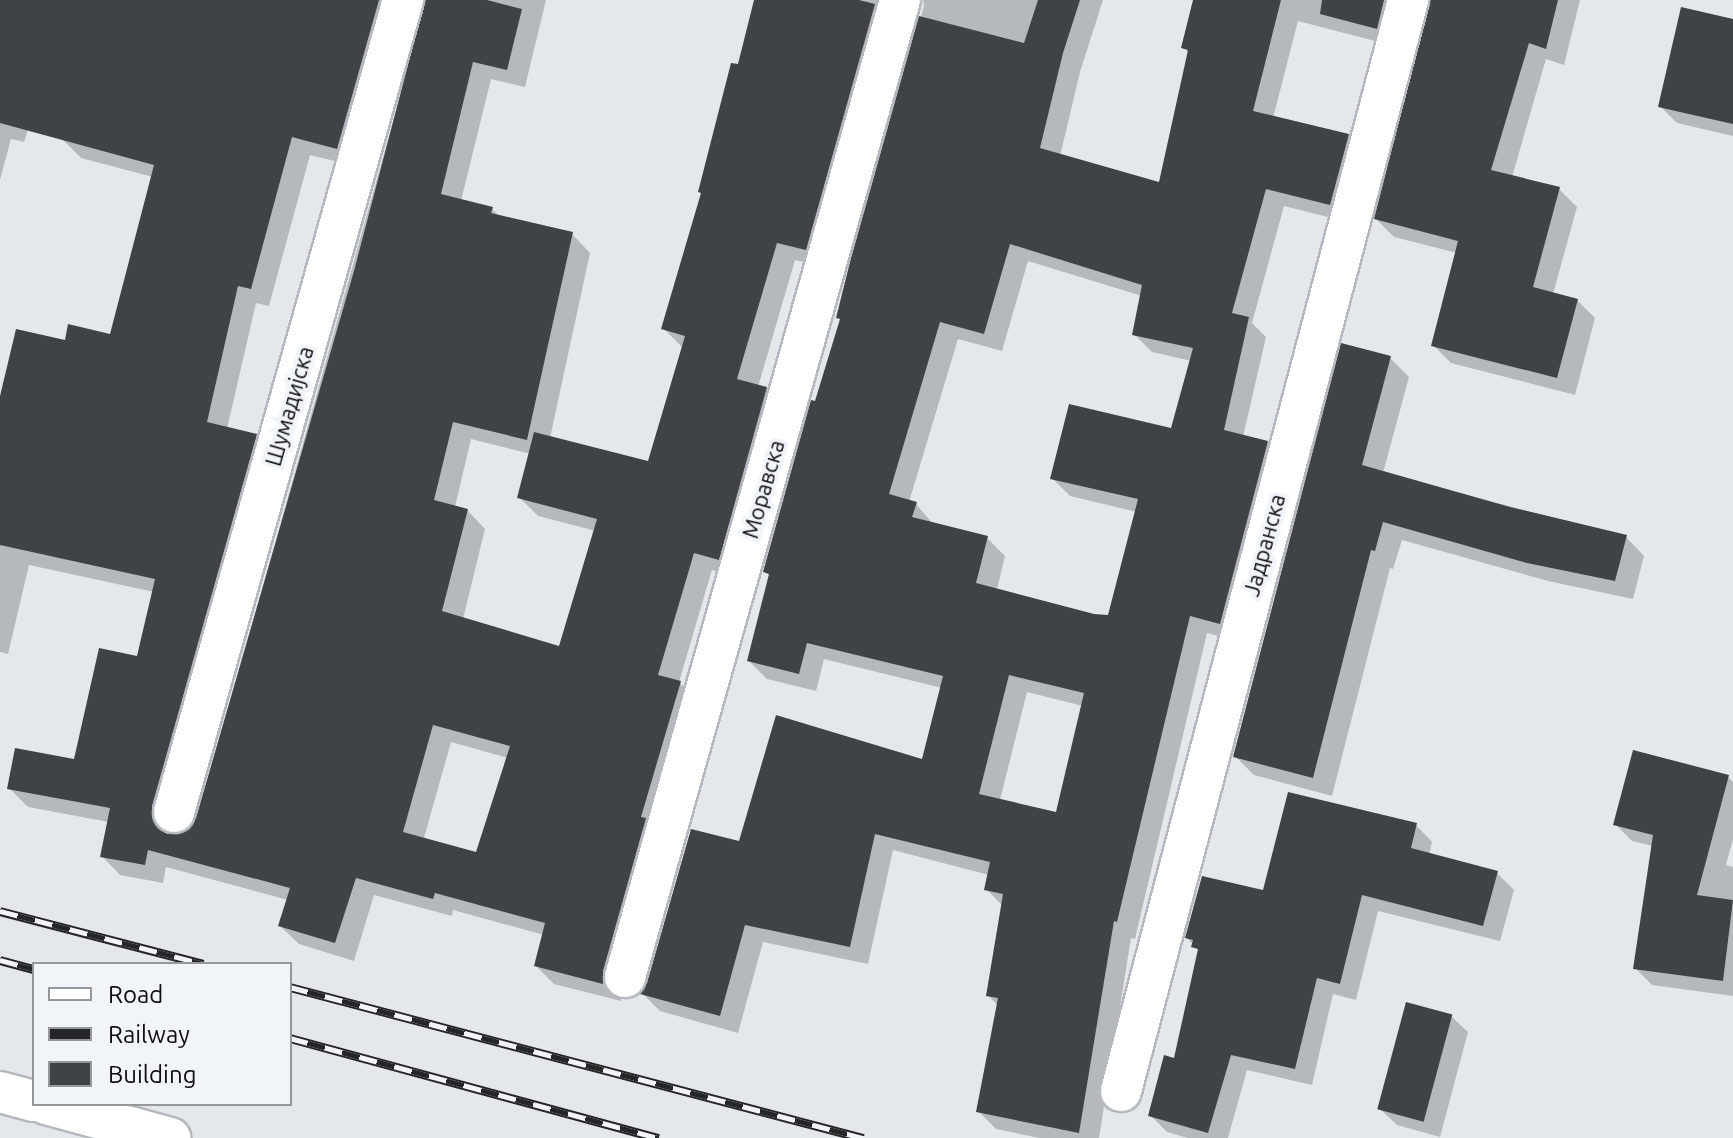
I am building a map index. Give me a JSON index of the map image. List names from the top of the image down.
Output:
{
  "streets": {
    "street": ["Шумадијска", "Моравска", "Јадранска"]
  },
  "legend": ["Road", "Railway", "Building"]
}
